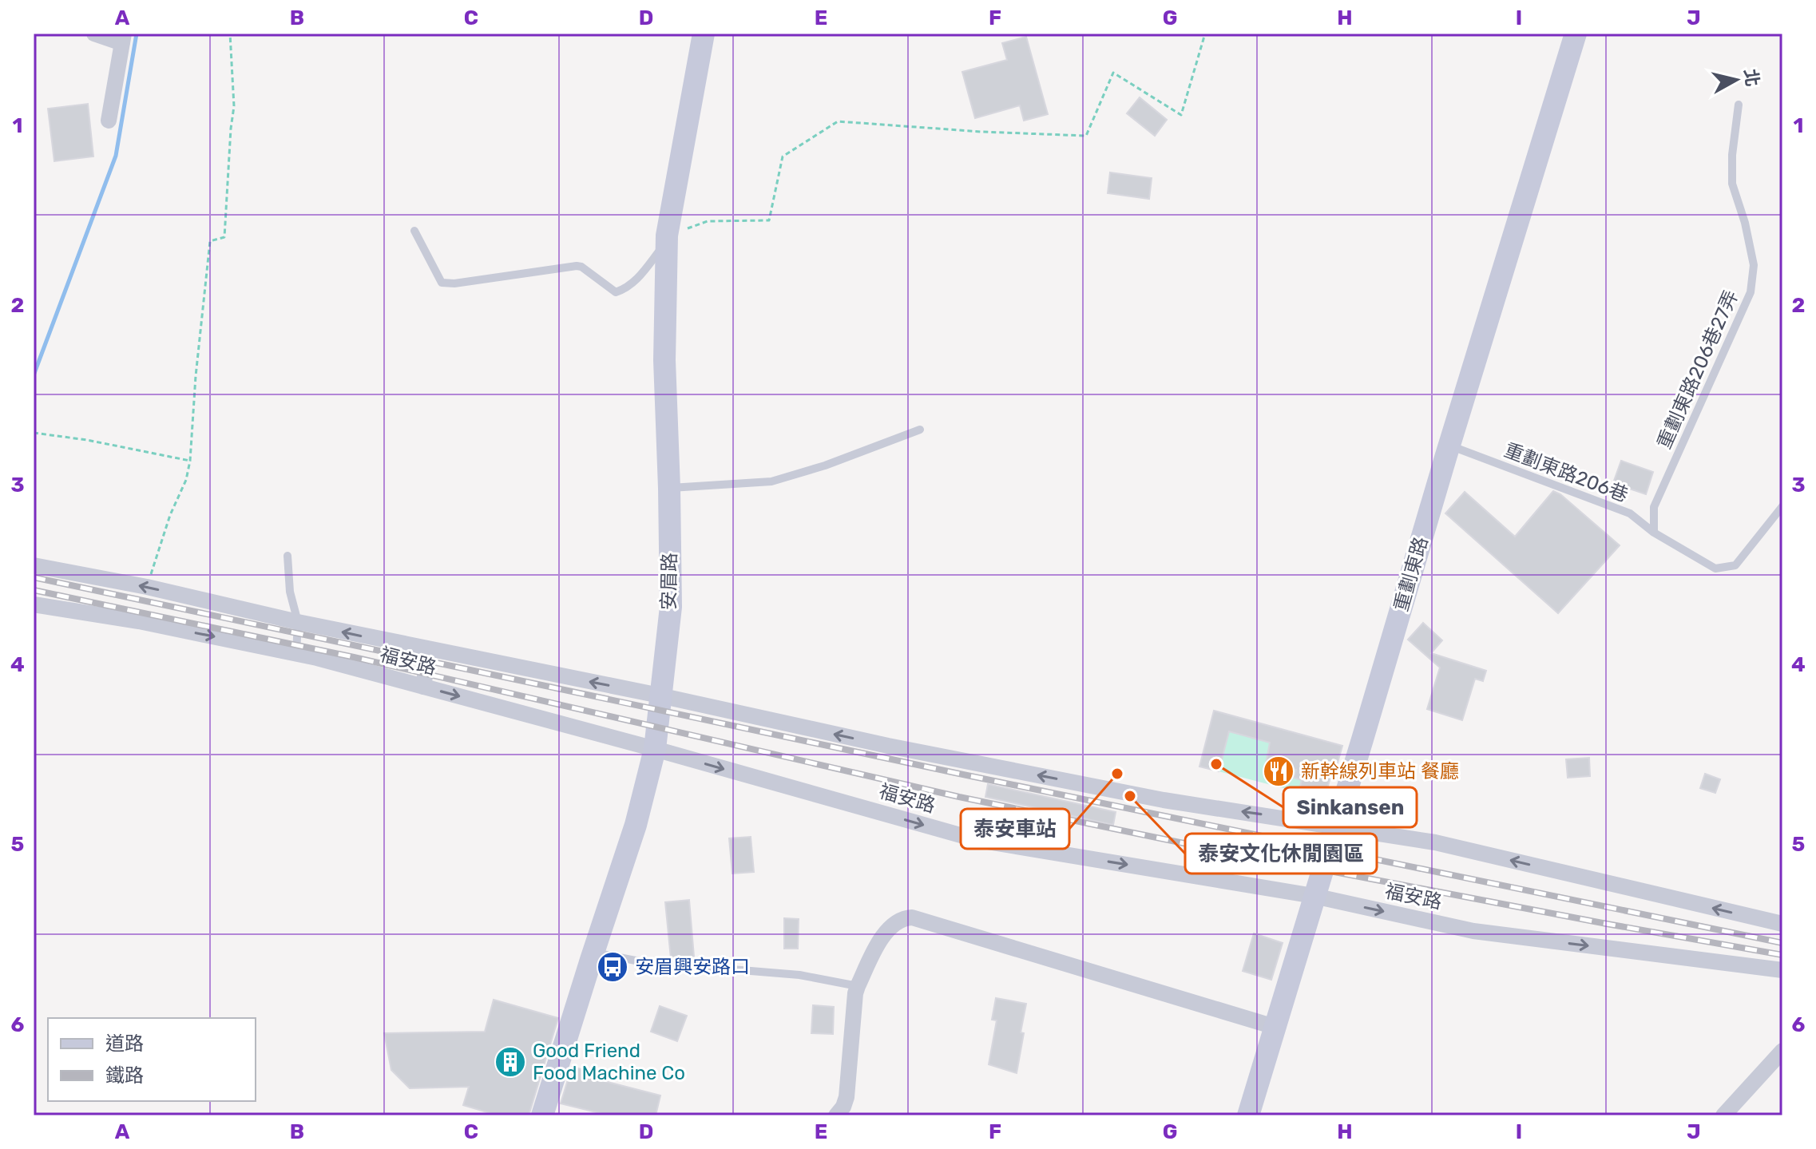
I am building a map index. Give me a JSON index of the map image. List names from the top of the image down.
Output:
{
  "streets": {
    "street": ["重劃東路", "安眉路", "福安路"],
    "lane": ["重劃東路206巷27弄", "重劃東路206巷"]
  },
  "crossings": [
    ["重劃東路206巷27弄", "重劃東路206巷"],
    ["重劃東路206巷", "重劃東路"],
    ["重劃東路", "福安路"],
    ["安眉路", "福安路"]
  ],
  "places": {
    "other": ["Sinkansen", "泰安車站", "泰安文化休閒園區"],
    "restaurant": ["新幹線列車站 餐廳"],
    "bus stop": ["安眉興安路口"],
    "building": ["Good Friend Food Machine Co"]
  },
  "legend": ["道路", "鐵路"],
  "north": "right",
  "grid": {
    "columns": [
      "A",
      "B",
      "C",
      "D",
      "E",
      "F",
      "G",
      "H",
      "I",
      "J"
    ],
    "rows": [
      "1",
      "2",
      "3",
      "4",
      "5",
      "6"
    ]
  }
}
